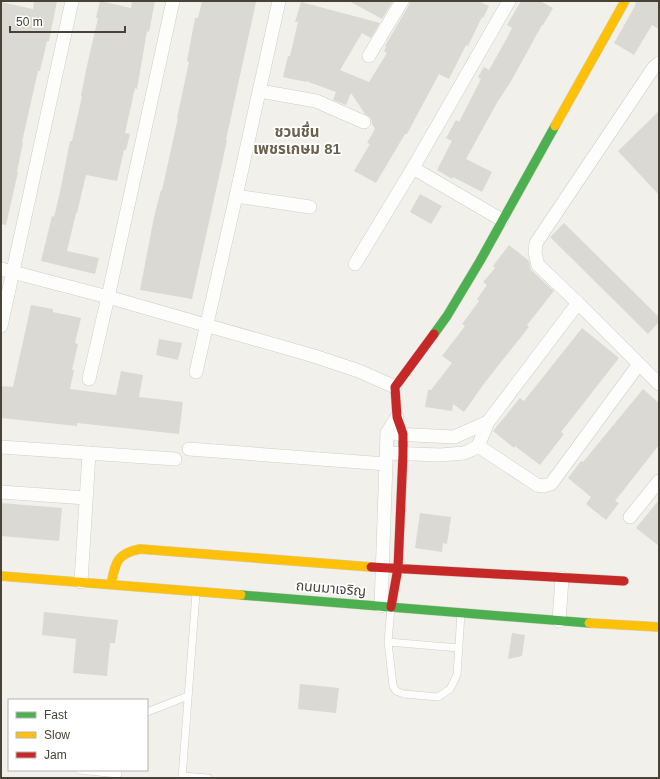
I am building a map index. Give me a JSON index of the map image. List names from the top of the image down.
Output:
{
  "streets": {
    "street": ["ถนนมาเจริญ"]
  },
  "districts": ["ชวนชื่น เพชรเกษม 81"],
  "legend": ["Fast", "Slow", "Jam"],
  "scale_bar": "50 m"
}
